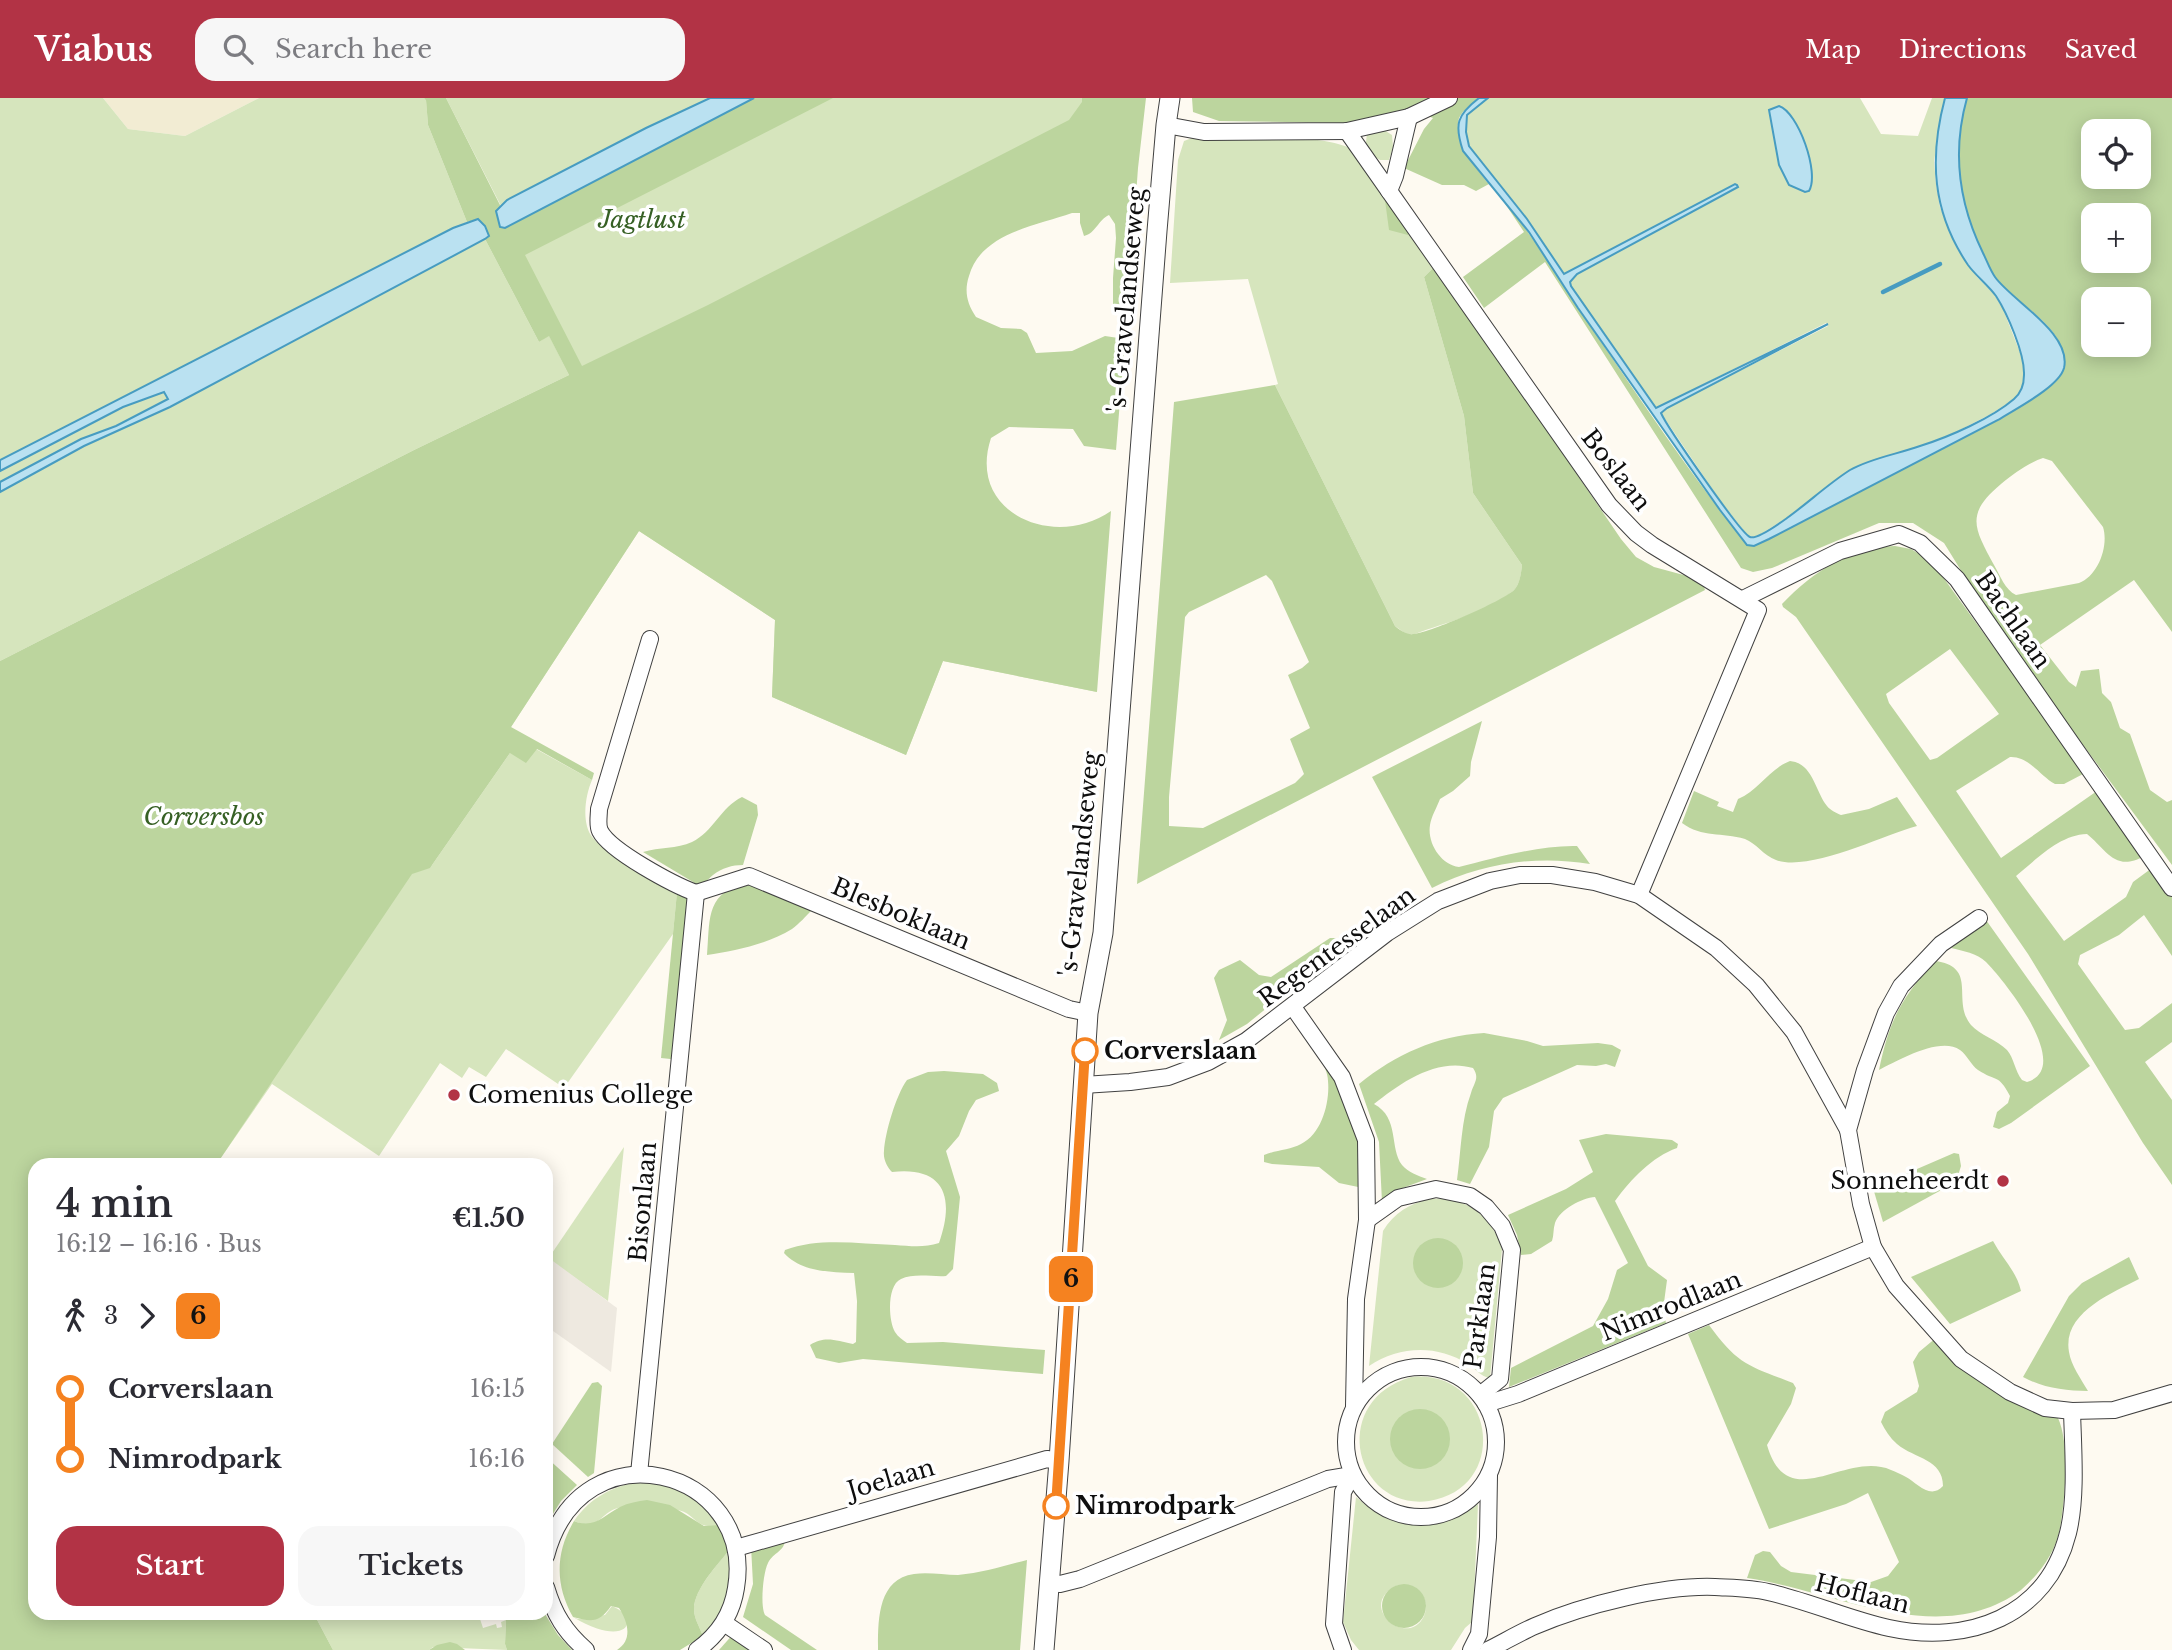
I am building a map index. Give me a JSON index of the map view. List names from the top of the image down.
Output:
{
  "streets": {
    "street": [
      "'s-Gravelandseweg",
      "Boslaan",
      "Bachlaan",
      "Blesboklaan",
      "Regentesselaan",
      "Bisonlaan",
      "Nimrodlaan",
      "Parklaan",
      "Joelaan",
      "Hoflaan"
    ]
  },
  "crossings": [
    ["'s-Gravelandseweg", "Blesboklaan"],
    ["'s-Gravelandseweg", "Regentesselaan"],
    ["'s-Gravelandseweg", "Joelaan"],
    ["Boslaan", "Bachlaan"],
    ["Blesboklaan", "Bisonlaan"],
    ["Nimrodlaan", "Parklaan"]
  ],
  "parks": ["Jagtlust", "Corversbos"],
  "places": [
    "Corverslaan",
    "Comenius College",
    "Sonneheerdt",
    "Nimrodpark"
  ],
  "lines": ["bus line 6"],
  "page": {
    "header": "Viabus",
    "search": "Search here",
    "nav": ["Map", "Directions", "Saved"],
    "on_map": "6",
    "map_buttons": ["+", "−"],
    "heading": ["4 min", "16:12 – 16:16 · Bus", "€1.50"],
    "legs": ["3", "6"],
    "list": [
      {
        "name": "Corverslaan",
        "value": "16:15"
      },
      {
        "name": "Nimrodpark",
        "value": "16:16"
      }
    ],
    "buttons": ["Start", "Tickets"]
  }
}
